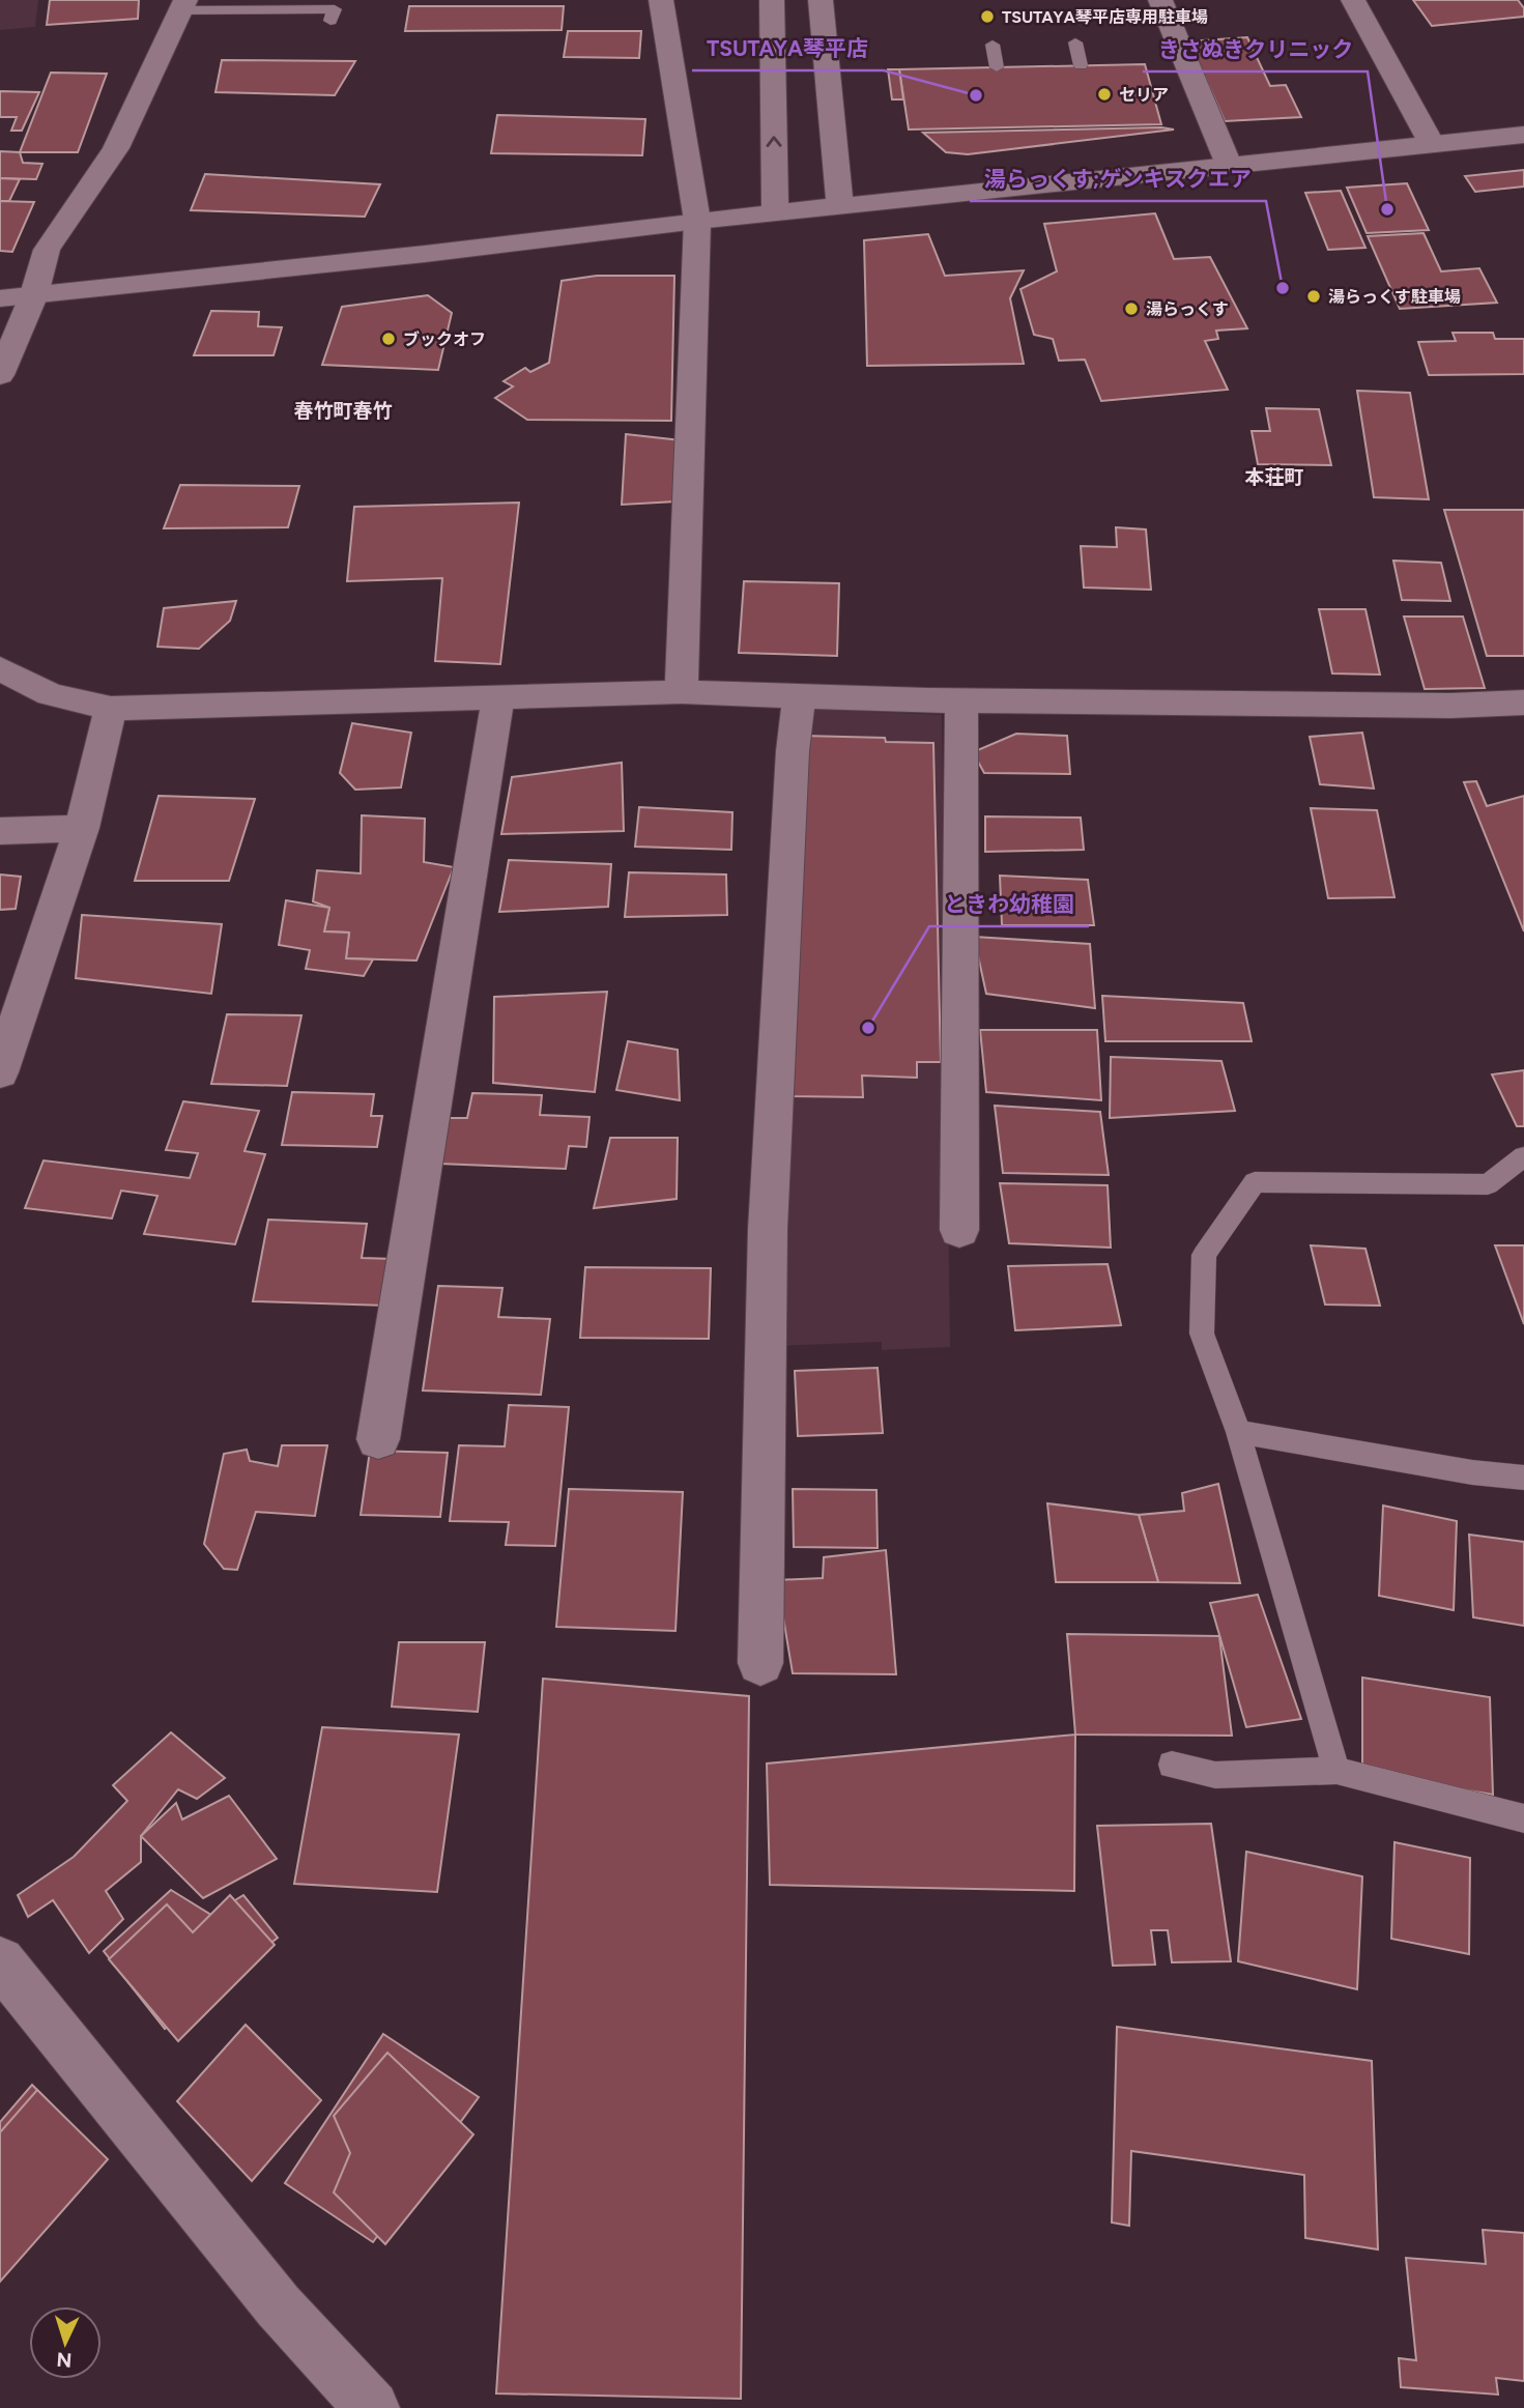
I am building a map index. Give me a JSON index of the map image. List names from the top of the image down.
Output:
{
  "districts": ["春竹町春竹", "本荘町"],
  "places": [
    "TSUTAYA琴平店専用駐車場",
    "セリア",
    "TSUTAYA琴平店",
    "きさぬきクリニック",
    "湯らっくす;ゲンキスクエア",
    "湯らっくす駐車場",
    "湯らっくす",
    "ブックオフ",
    "ときわ幼稚園"
  ],
  "north": "bottom"
}
